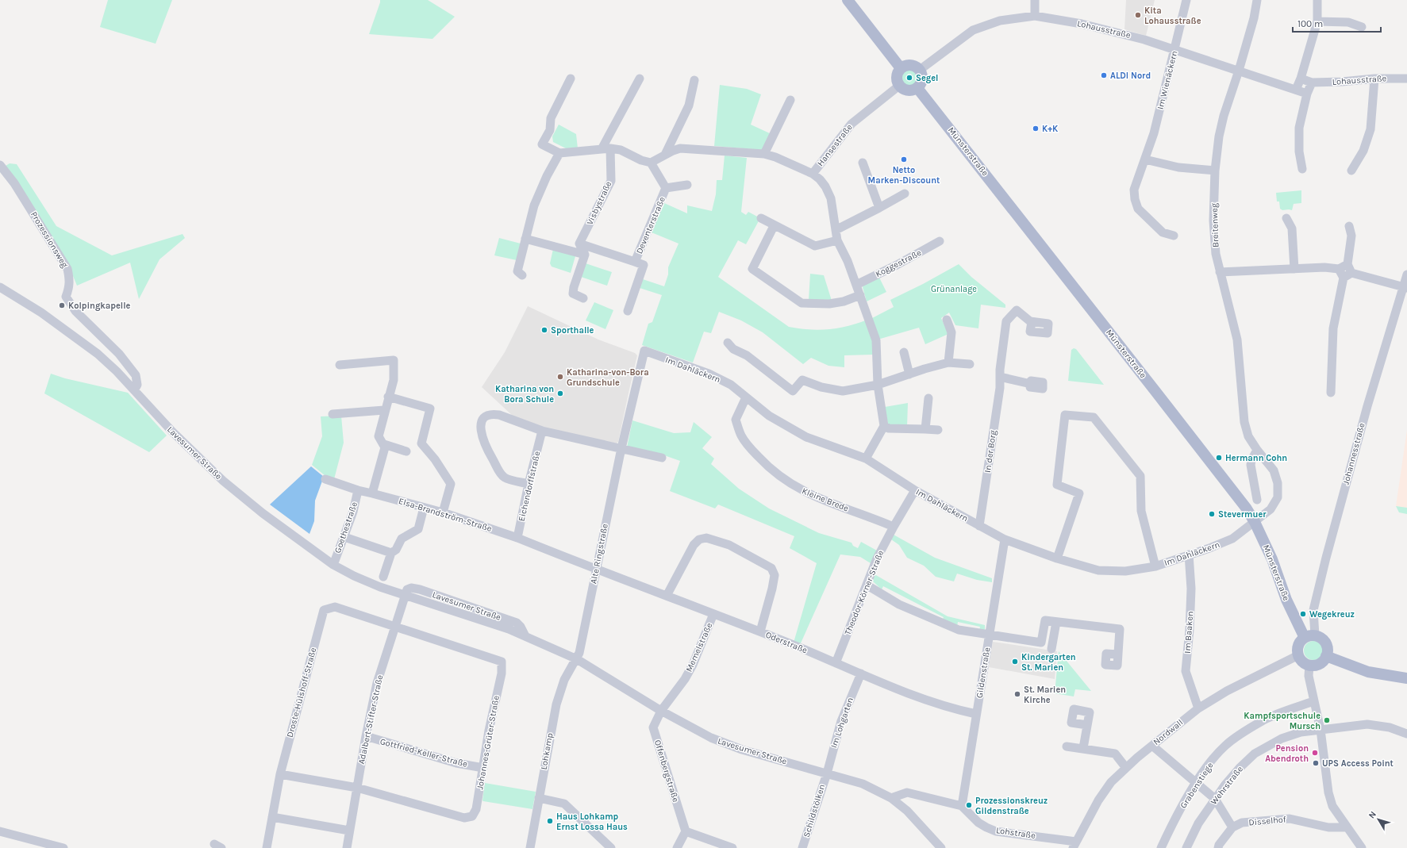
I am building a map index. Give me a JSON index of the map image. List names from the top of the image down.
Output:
{
  "streets": {
    "main road": ["Münsterstraße"],
    "street": [
      "Lohausstraße",
      "Im Wienäckern",
      "Hansestraße",
      "Visbystraße",
      "Deventerstraße",
      "Breitenweg",
      "Prozessionsweg",
      "Koggestraße",
      "Im Dahläckern",
      "In der Borg",
      "Lavesumer Straße",
      "Johannesstraße",
      "Eichendorffstraße",
      "Kleine Brede",
      "Elsa-Brandström-Straße",
      "Goethestraße",
      "Alte Ringstraße",
      "Theodor-Körner-Straße",
      "Im Baaken",
      "Oderstraße",
      "Memelstraße",
      "Gildenstraße",
      "Droste-Hülshoff-Straße",
      "Adalbert-Stifter-Straße",
      "Im Lohgarten",
      "Nordwall",
      "Johannes-Grüter-Straße",
      "Lohkamp",
      "Gottfried-Keller-Straße",
      "Offenbergstraße",
      "Grabenstiege",
      "Wehrstraße",
      "Schildstölken",
      "Disselhof",
      "Lohstraße"
    ]
  },
  "crossings": [
    ["Lohausstraße", "Im Wienäckern"],
    ["Lohausstraße", "Hansestraße"],
    ["Lohausstraße", "Münsterstraße"],
    ["Lohausstraße", "Breitenweg"],
    ["Hansestraße", "Münsterstraße"],
    ["Hansestraße", "Deventerstraße"],
    ["Münsterstraße", "Breitenweg"],
    ["Münsterstraße", "Im Dahläckern"],
    ["Münsterstraße", "Johannesstraße"],
    ["Münsterstraße", "Nordwall"],
    ["Visbystraße", "Deventerstraße"],
    ["Breitenweg", "Im Dahläckern"],
    ["Prozessionsweg", "Lavesumer Straße"],
    ["Im Dahläckern", "In der Borg"],
    ["Im Dahläckern", "Kleine Brede"],
    ["Im Dahläckern", "Alte Ringstraße"],
    ["Im Dahläckern", "Theodor-Körner-Straße"],
    ["Im Dahläckern", "Im Baaken"],
    ["Im Dahläckern", "Gildenstraße"],
    ["Lavesumer Straße", "Goethestraße"],
    ["Lavesumer Straße", "Alte Ringstraße"],
    ["Lavesumer Straße", "Memelstraße"],
    ["Lavesumer Straße", "Adalbert-Stifter-Straße"],
    ["Lavesumer Straße", "Im Lohgarten"],
    ["Lavesumer Straße", "Lohkamp"],
    ["Lavesumer Straße", "Offenbergstraße"],
    ["Lavesumer Straße", "Schildstölken"],
    ["Johannesstraße", "Nordwall"],
    ["Eichendorffstraße", "Elsa-Brandström-Straße"],
    ["Kleine Brede", "Theodor-Körner-Straße"],
    ["Elsa-Brandström-Straße", "Goethestraße"],
    ["Alte Ringstraße", "Oderstraße"],
    ["Alte Ringstraße", "Lohkamp"],
    ["Theodor-Körner-Straße", "Oderstraße"],
    ["Im Baaken", "Nordwall"],
    ["Oderstraße", "Memelstraße"],
    ["Oderstraße", "Gildenstraße"],
    ["Oderstraße", "Im Lohgarten"],
    ["Memelstraße", "Offenbergstraße"],
    ["Gildenstraße", "Lohstraße"],
    ["Droste-Hülshoff-Straße", "Adalbert-Stifter-Straße"],
    ["Droste-Hülshoff-Straße", "Johannes-Grüter-Straße"],
    ["Adalbert-Stifter-Straße", "Johannes-Grüter-Straße"],
    ["Adalbert-Stifter-Straße", "Gottfried-Keller-Straße"],
    ["Im Lohgarten", "Schildstölken"],
    ["Nordwall", "Lohstraße"],
    ["Johannes-Grüter-Straße", "Gottfried-Keller-Straße"]
  ],
  "parks": ["Grünanlage"],
  "places": [
    "Kita Lohausstraße",
    "ALDI Nord",
    "Segel",
    "K+K",
    "Netto Marken-Discount",
    "Kolpingkapelle",
    "Sporthalle",
    "Katharina-von-Bora Grundschule",
    "Katharina von Bora Schule",
    "Hermann Cohn",
    "Stevermuer",
    "Wegekreuz",
    "Kindergarten St. Marien",
    "St. Marien Kirche",
    "Kampfsportschule Mursch",
    "Pension Abendroth",
    "UPS Access Point",
    "Prozessionskreuz Gildenstraße",
    "Haus Lohkamp Ernst Lossa Haus"
  ],
  "scale_bar": "100 m",
  "north": "top left"
}
